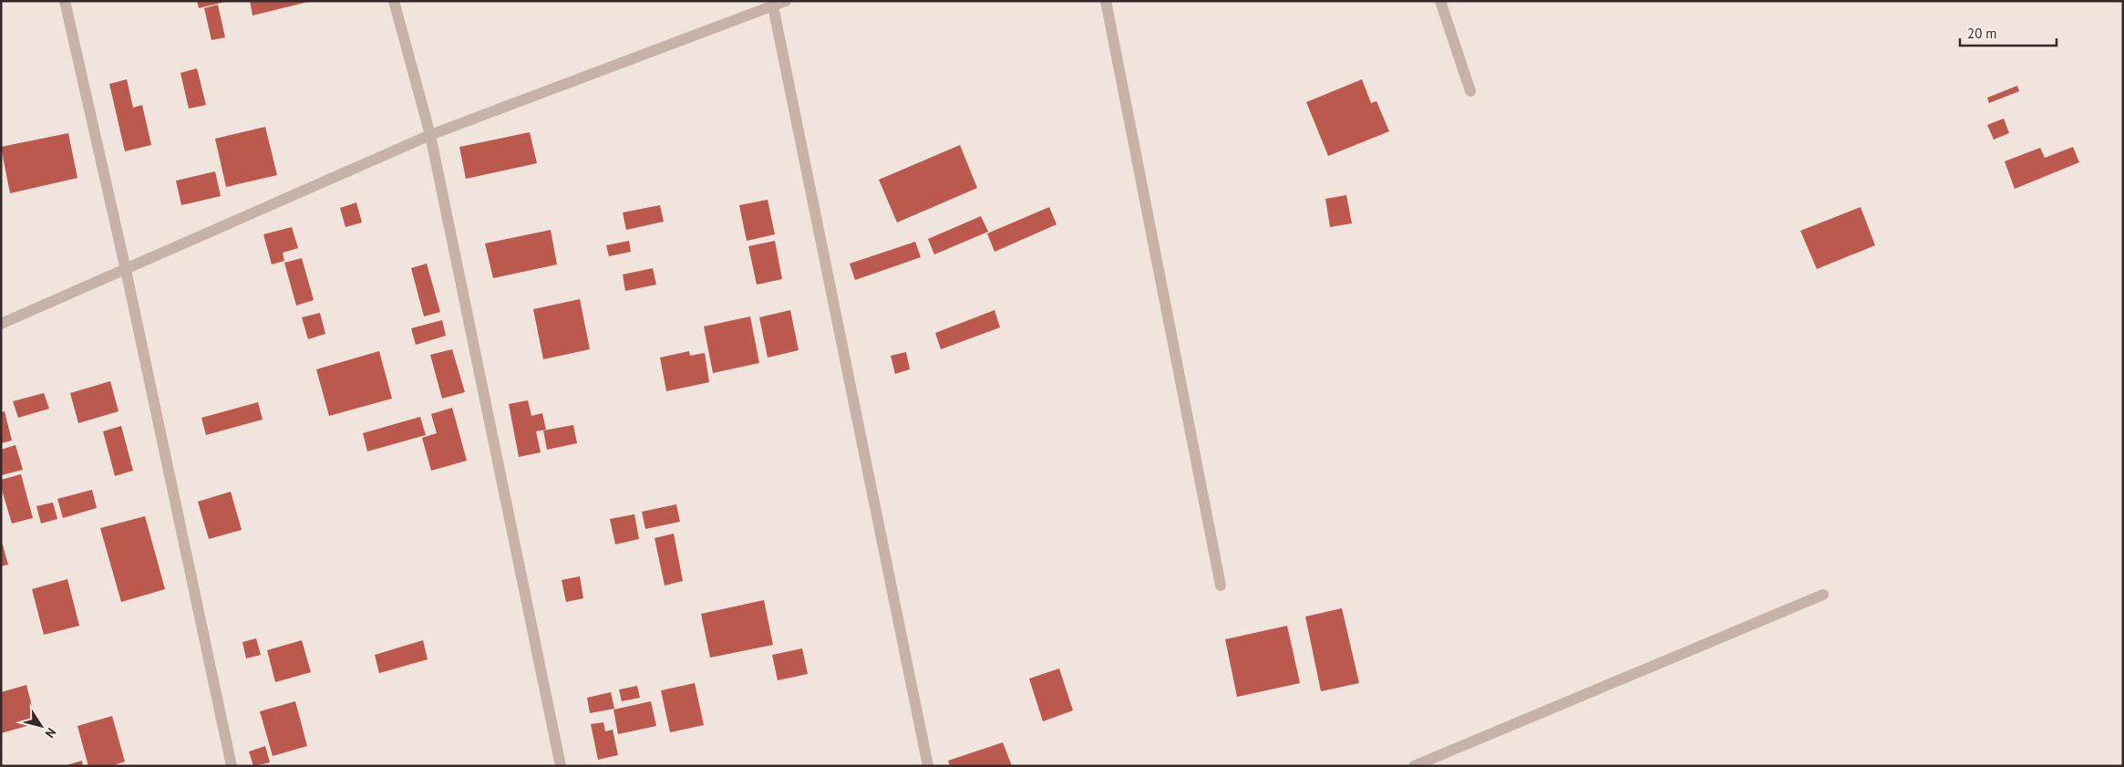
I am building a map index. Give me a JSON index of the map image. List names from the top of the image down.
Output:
{
  "scale_bar": "20 m",
  "north": "bottom right"
}
